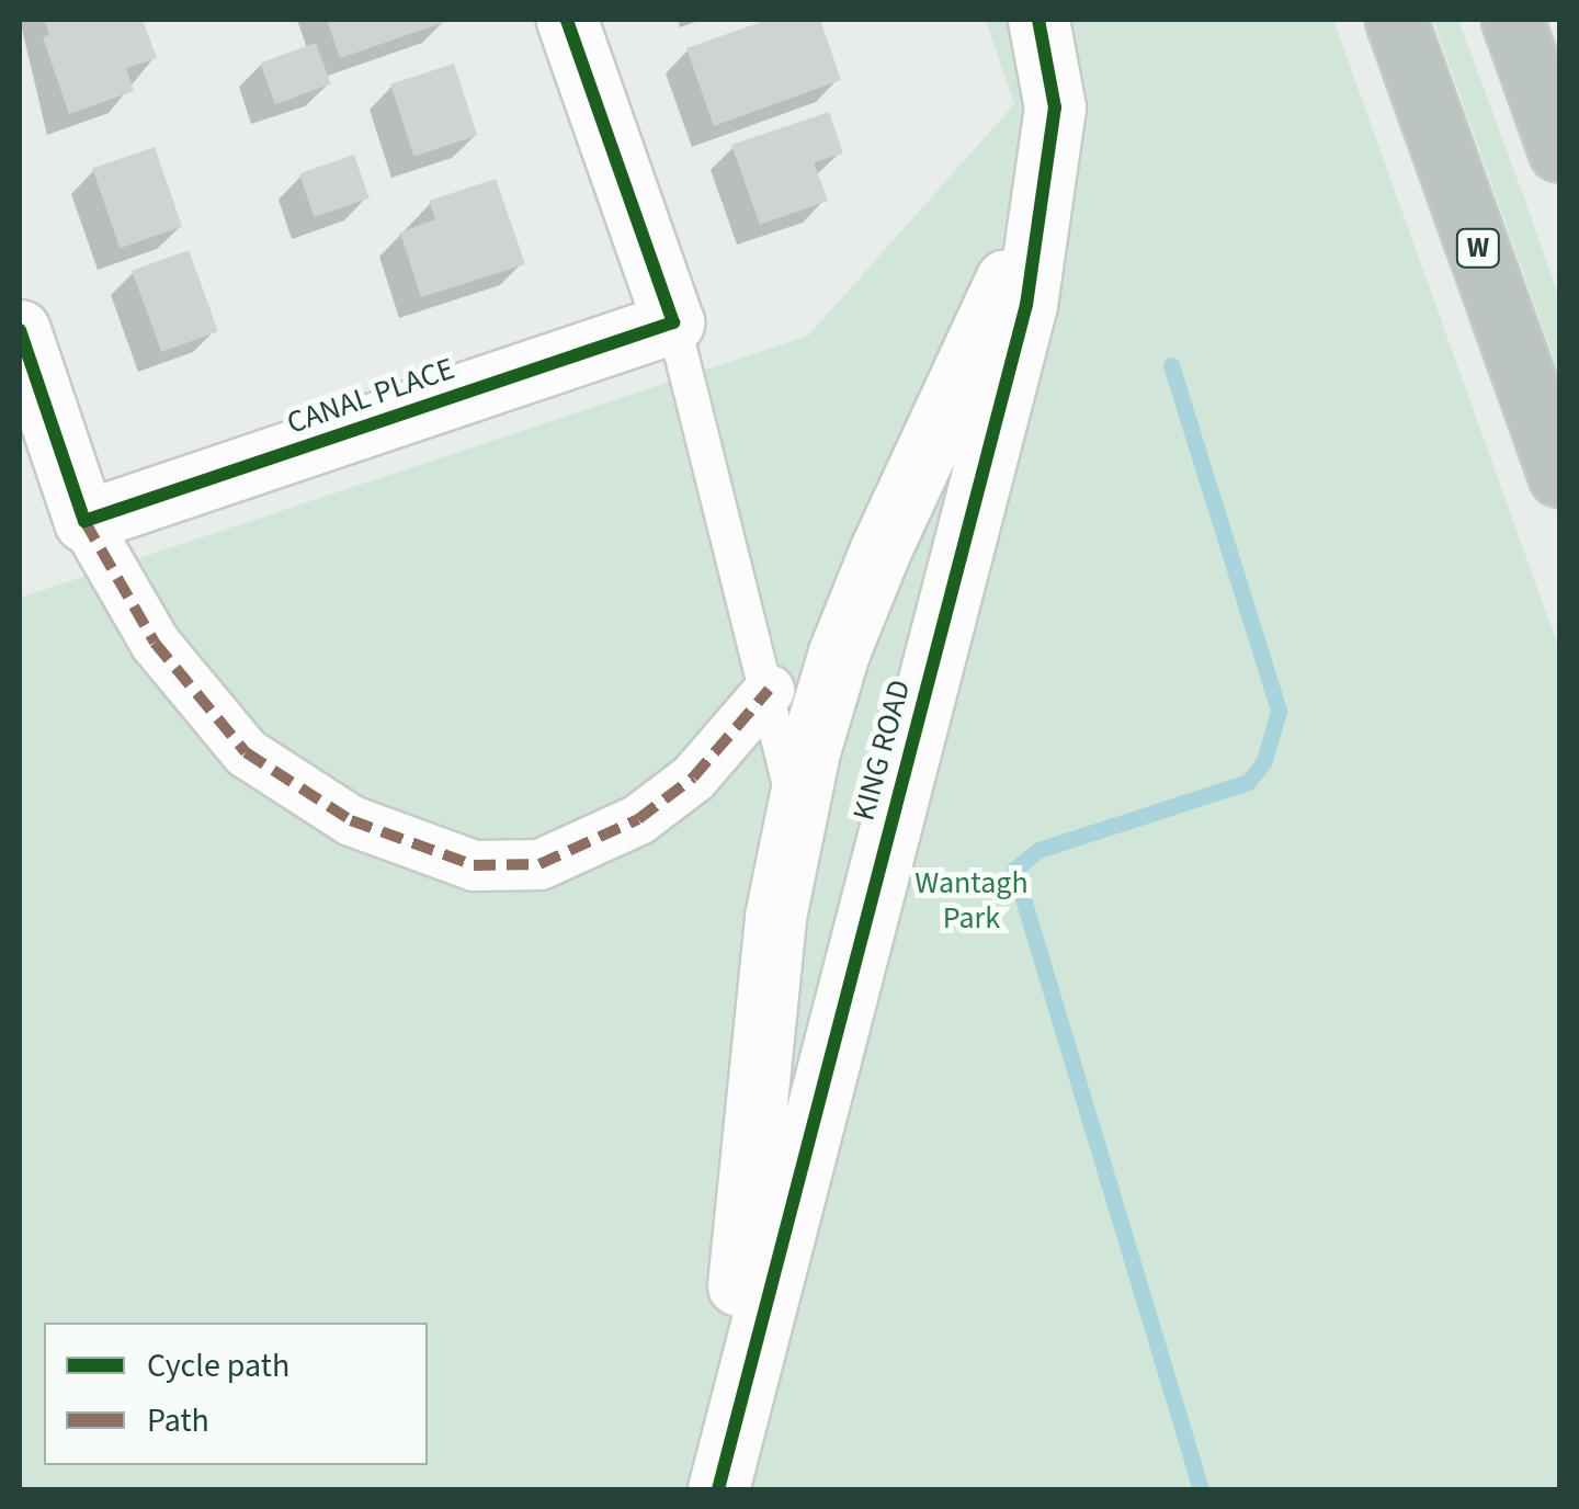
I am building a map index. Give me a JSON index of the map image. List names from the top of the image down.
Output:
{
  "streets": {
    "highway": ["W"],
    "street": ["CANAL PLACE", "KING ROAD"]
  },
  "parks": ["Wantagh Park"],
  "legend": ["Cycle path", "Path"]
}
